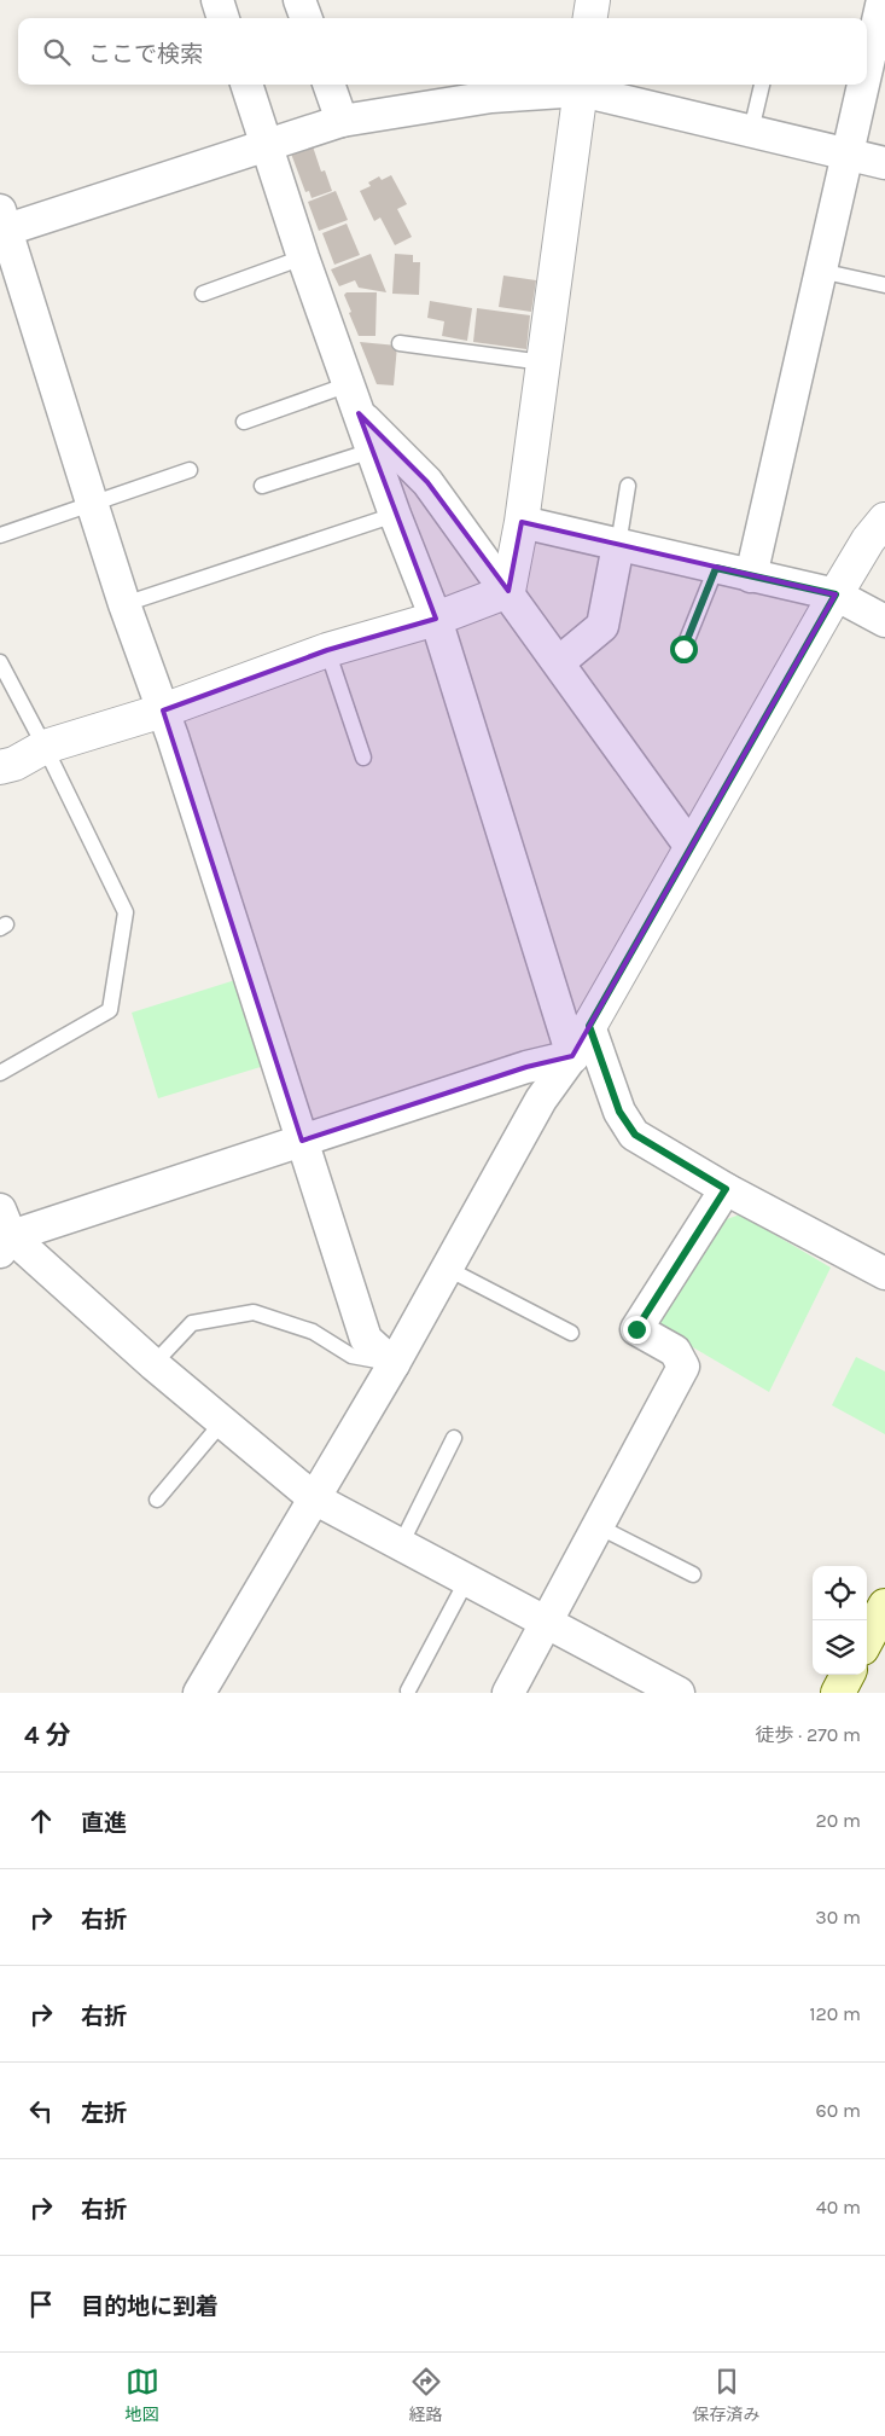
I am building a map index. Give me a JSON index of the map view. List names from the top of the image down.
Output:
{
  "page": {
    "search": "ここで検索",
    "heading": ["4 分", "徒歩 · 270 m"],
    "list": [
      ["直進", "20 m"],
      ["右折", "30 m"],
      ["右折", "120 m"],
      ["左折", "60 m"],
      ["右折", "40 m"],
      "目的地に到着"
    ],
    "nav": ["地図", "経路", "保存済み"]
  }
}
